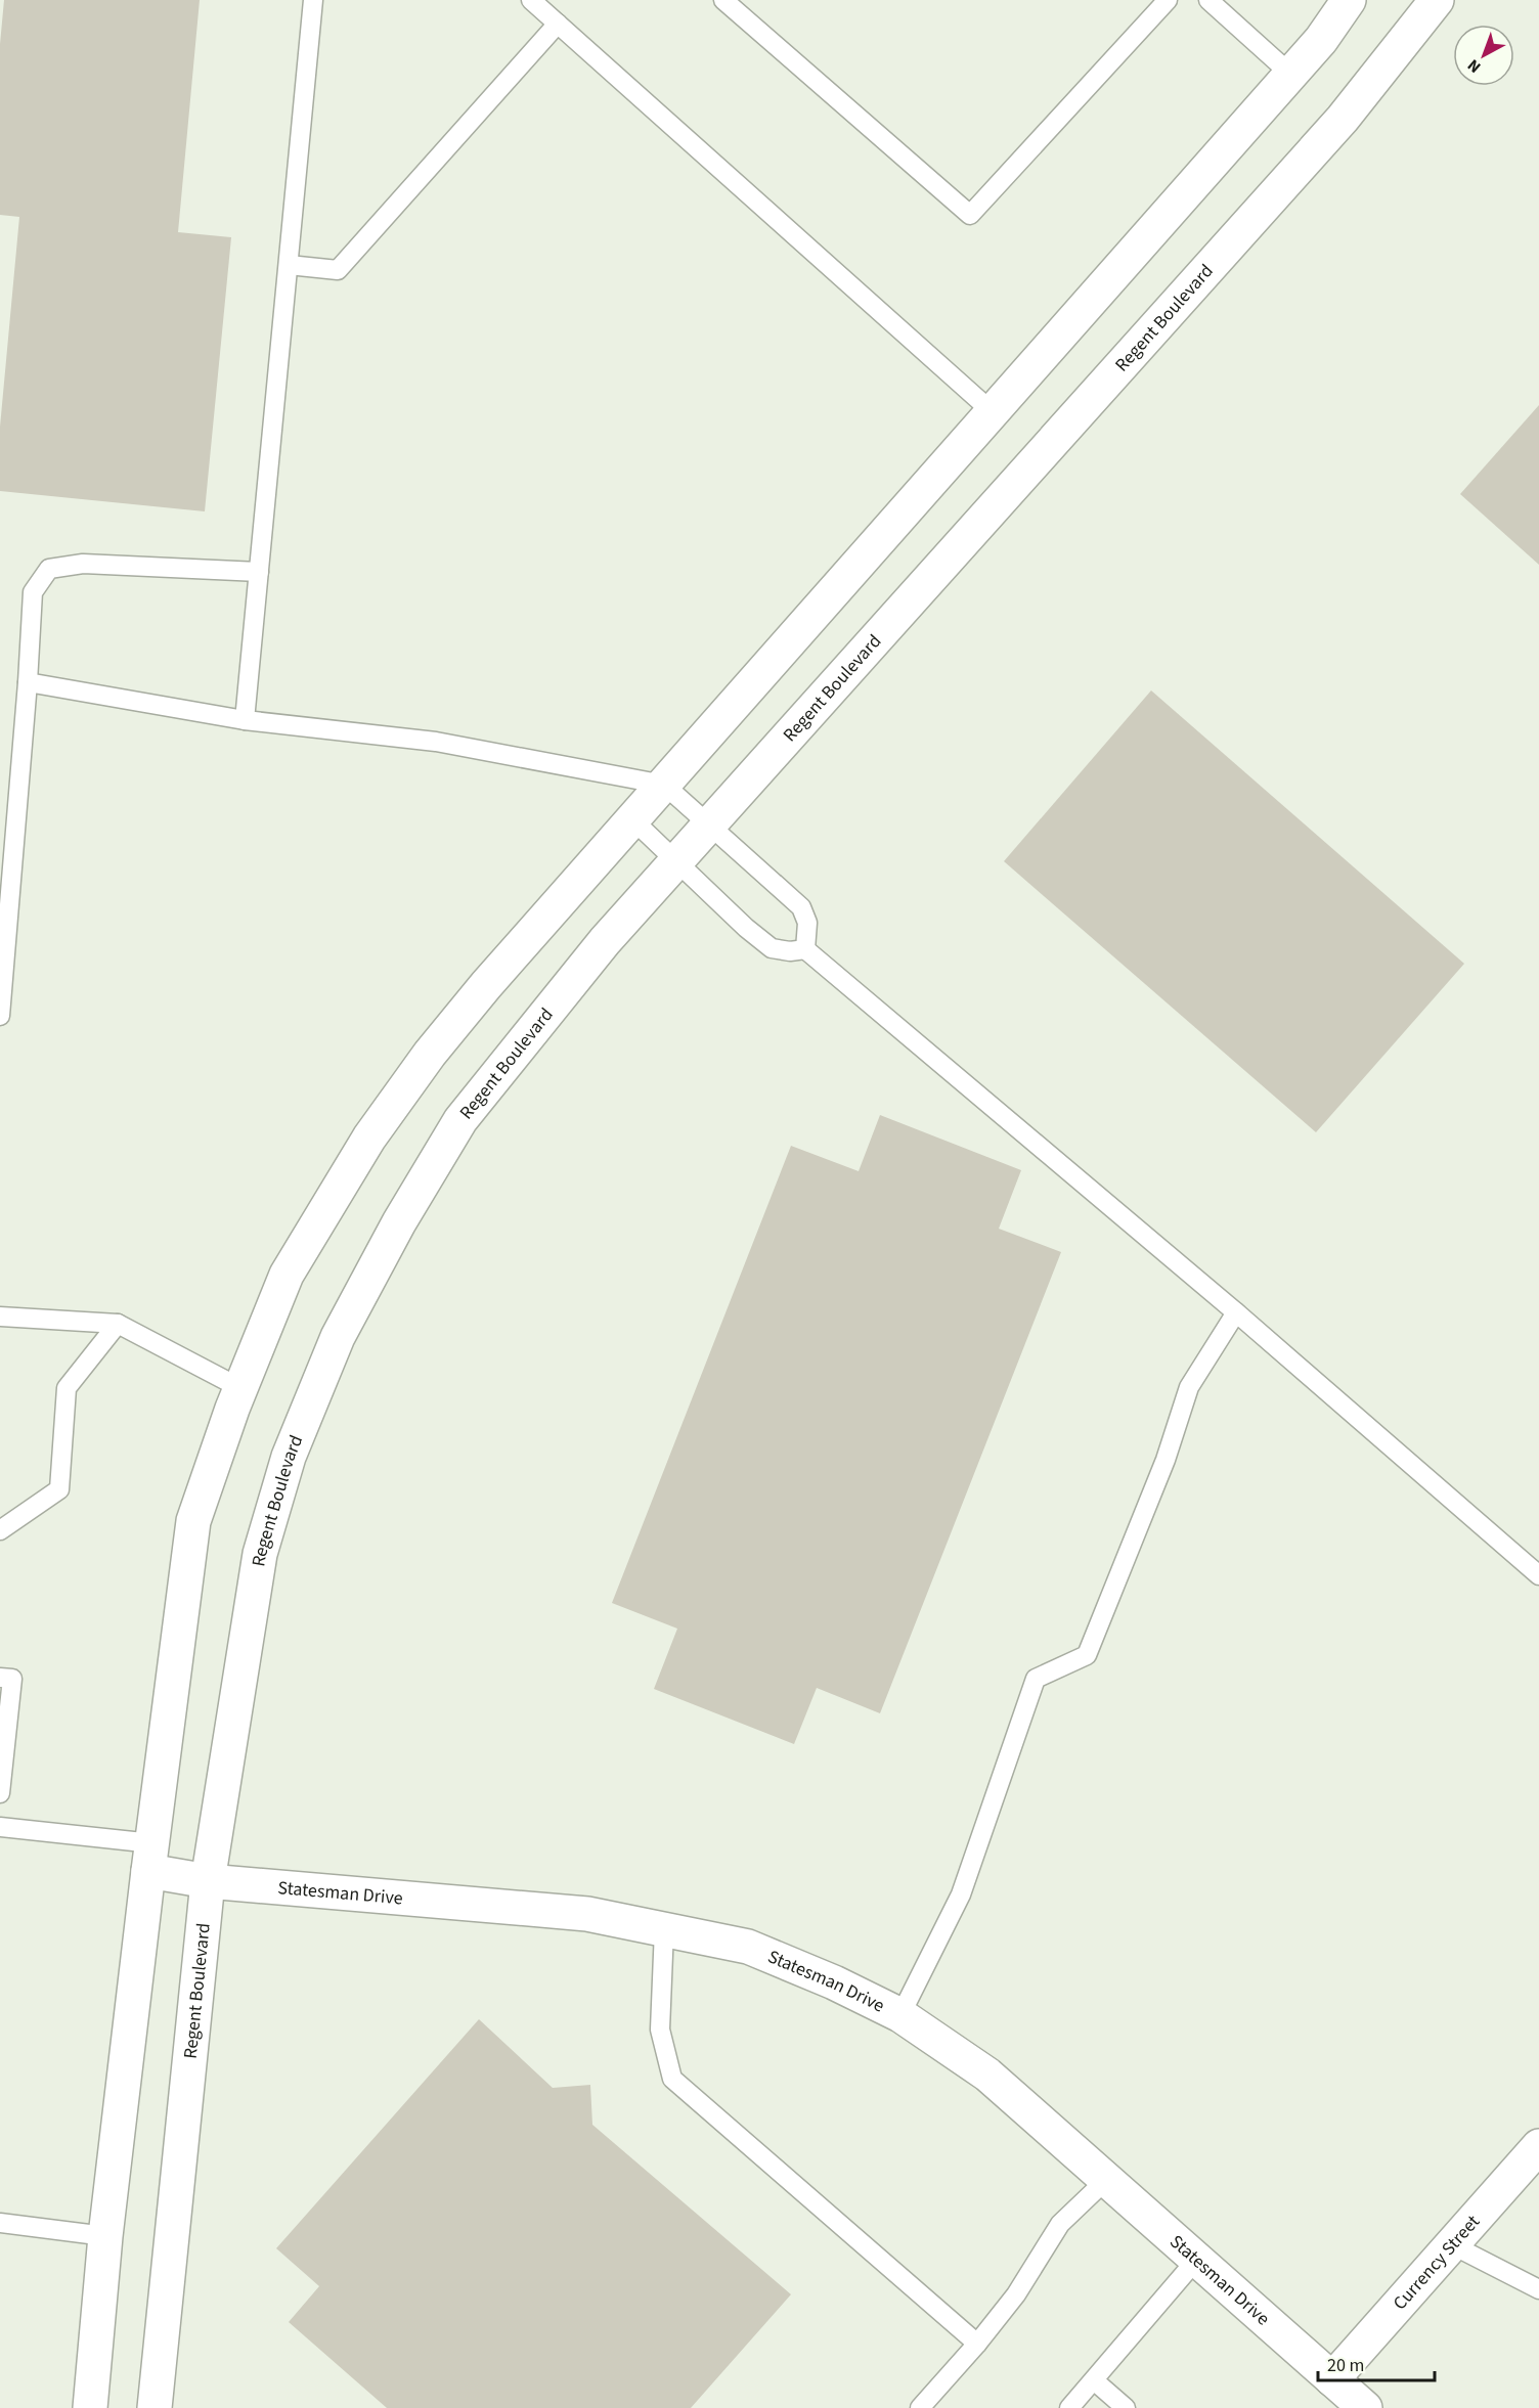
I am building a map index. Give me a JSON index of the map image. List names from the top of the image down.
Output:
{
  "streets": {
    "street": ["Regent Boulevard", "Statesman Drive", "Currency Street"]
  },
  "crossings": [
    ["Regent Boulevard", "Statesman Drive"],
    ["Statesman Drive", "Currency Street"]
  ],
  "scale_bar": "20 m",
  "north": "bottom left"
}
